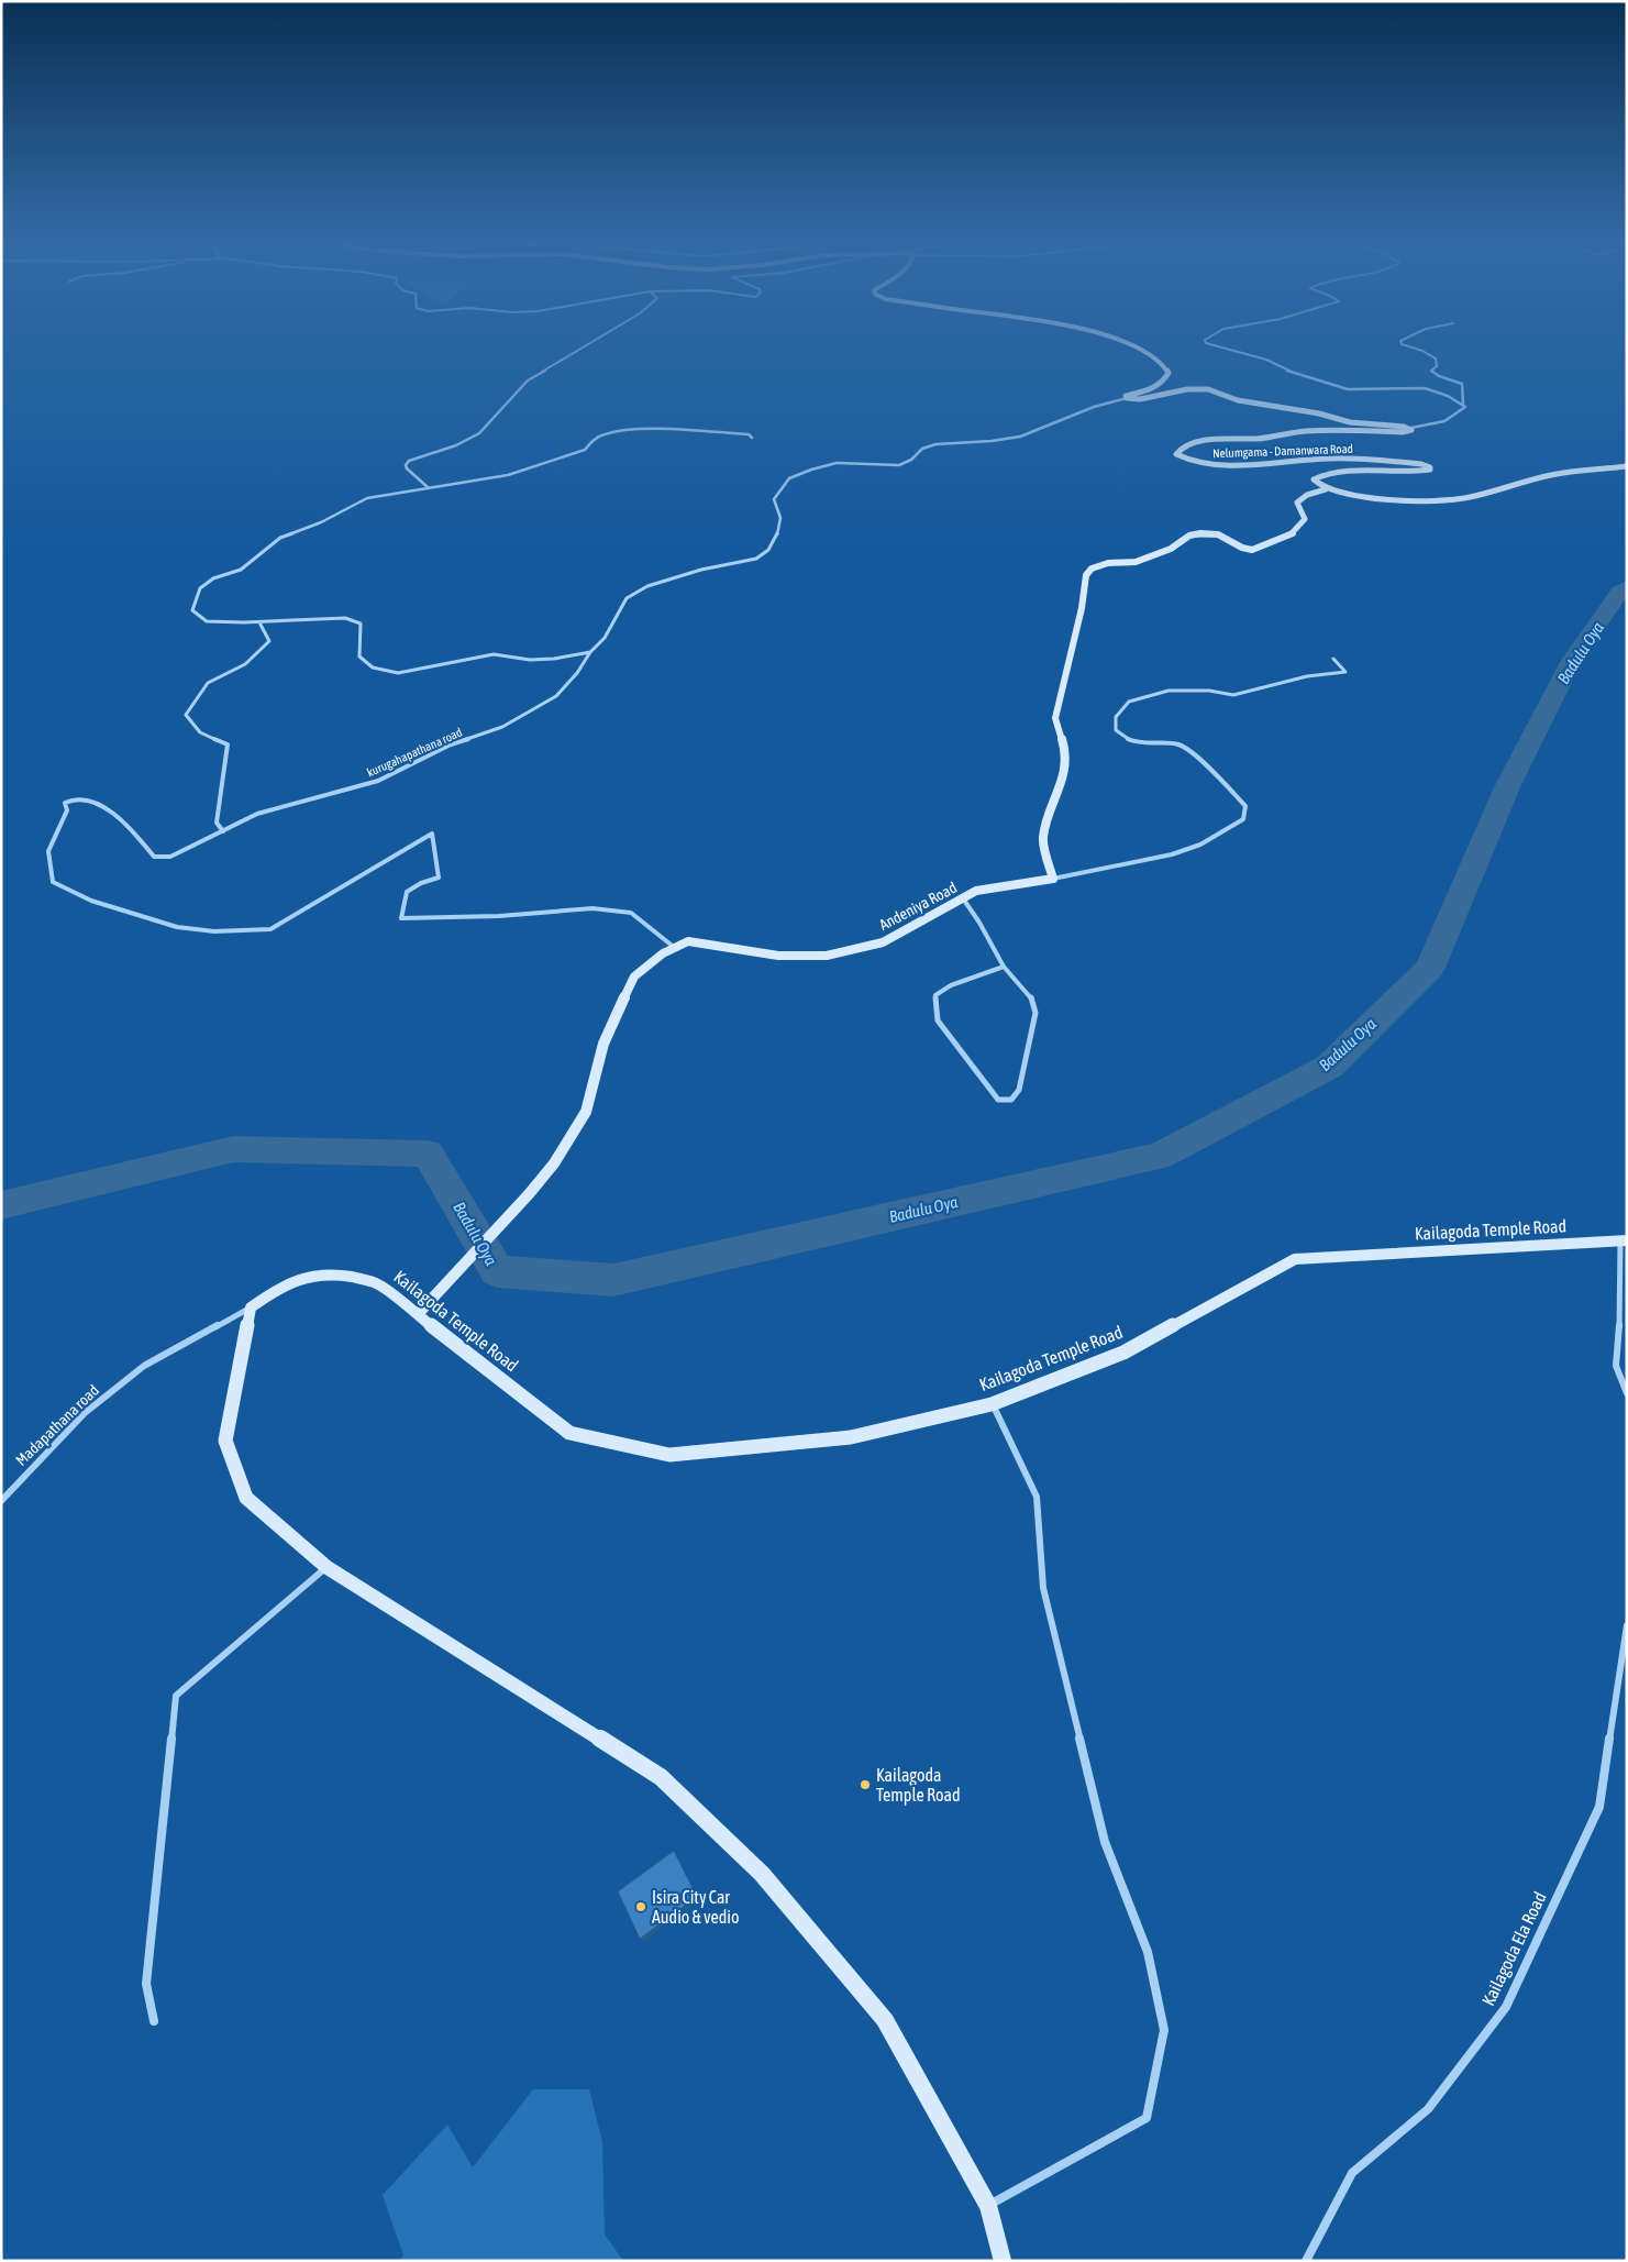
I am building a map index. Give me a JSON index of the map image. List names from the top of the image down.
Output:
{
  "streets": {
    "street": [
      "Nelumgama - Damanwara Road",
      "kurugahapathana road",
      "Andeniya Road",
      "Kailagoda Temple Road",
      "Madapathana road",
      "Kailagoda Ela Road"
    ]
  },
  "crossings": [
    ["Nelumgama - Damanwara Road", "kurugahapathana road"],
    ["kurugahapathana road", "Andeniya Road"],
    ["Andeniya Road", "Kailagoda Temple Road"],
    ["Kailagoda Temple Road", "Madapathana road"]
  ],
  "water": ["Badulu Oya"],
  "places": ["Kailagoda Temple Road", "Isira City Car Audio & vedio"]
}
